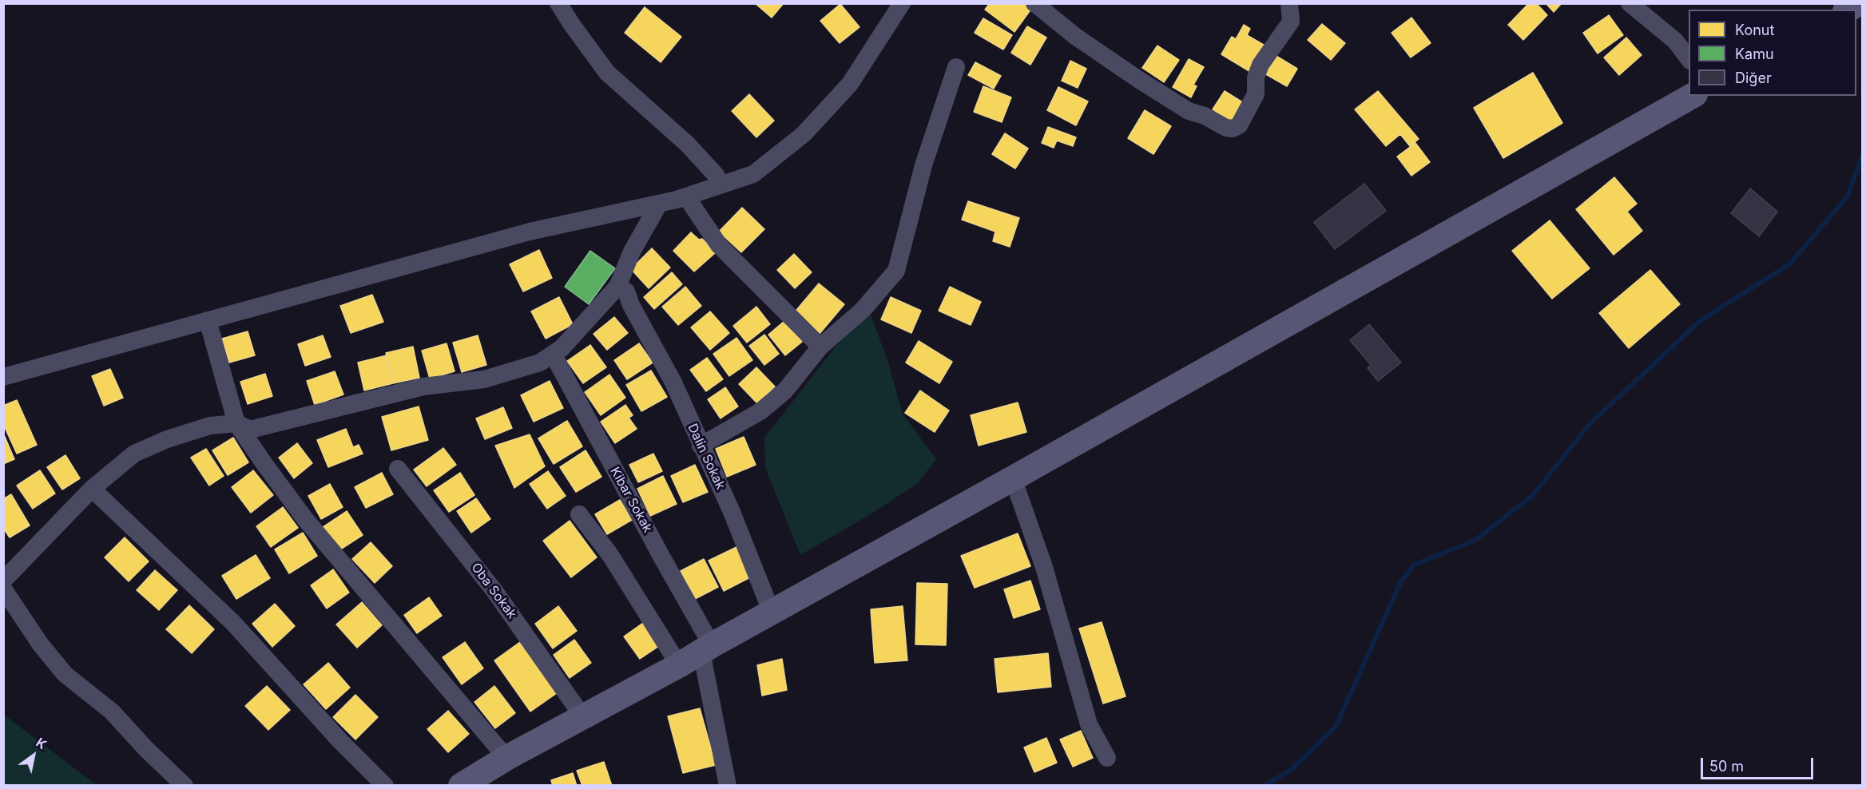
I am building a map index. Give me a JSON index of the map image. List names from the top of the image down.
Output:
{
  "streets": {
    "street": ["Dalin Sokak", "Kibar Sokak", "Oba Sokak"]
  },
  "legend": ["Konut", "Kamu", "Diğer"],
  "scale_bar": "50 m",
  "north": "top right"
}
